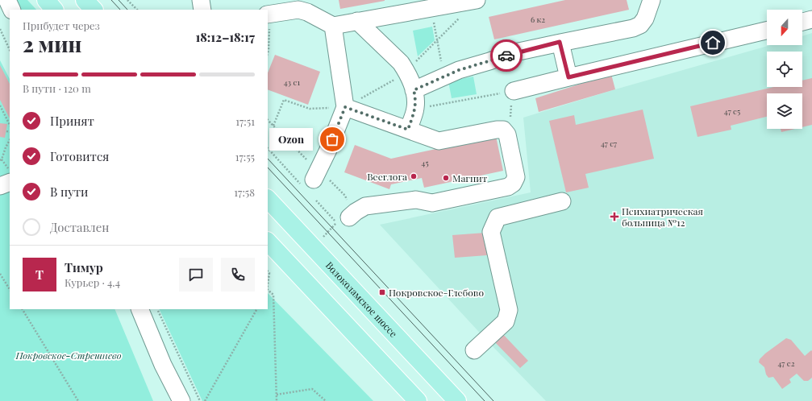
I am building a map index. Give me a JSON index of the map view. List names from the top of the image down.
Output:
{
  "streets": {
    "main road": ["Волоколамское шоссе"]
  },
  "parks": ["Покровское-Стрешнево"],
  "places": {
    "other": ["Ozon", "Beerлога", "Магнит"],
    "health": ["Психиатрическая больница №12"],
    "transit": ["Покровское-Глебово"]
  },
  "house_numbers": [
    "6 к2",
    "43 с1",
    "47 с5",
    "47 с7",
    "45",
    "47 с2"
  ],
  "north": "bottom",
  "page": {
    "heading": ["2 мин", "Прибудет через", "18:12–18:17"],
    "panel": ["Тимур", "Курьер · 4.4"],
    "bar": "В пути · 120 m",
    "list": [
      ["Принят", "17:51"],
      ["Готовится", "17:55"],
      ["В пути", "17:58"],
      "Доставлен"
    ],
    "bubble": "Ozon",
    "round": "Т"
  }
}
